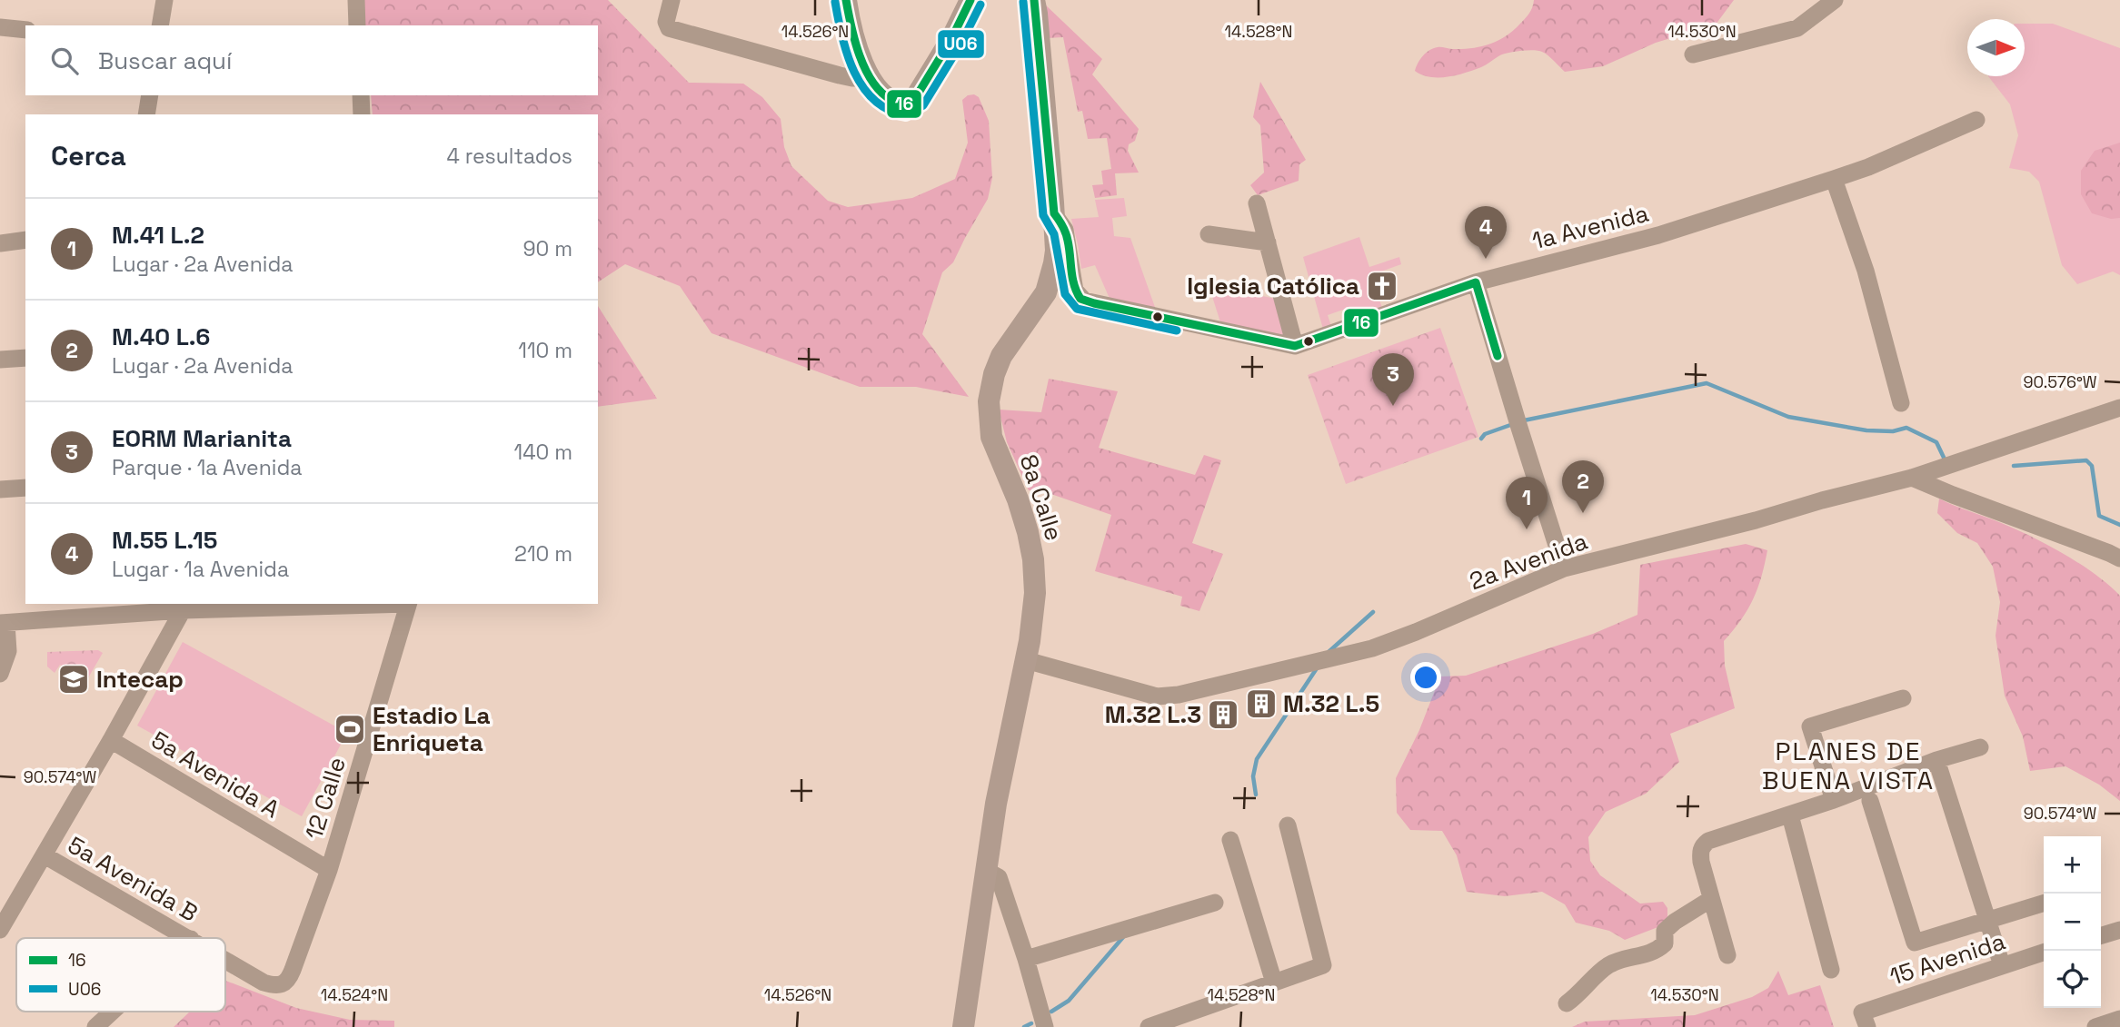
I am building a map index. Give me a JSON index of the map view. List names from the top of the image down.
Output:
{
  "streets": {
    "main road": ["8a Calle"],
    "street": [
      "1a Avenida",
      "2a Avenida",
      "5a Avenida A",
      "12 Calle",
      "5a Avenida B",
      "15 Avenida"
    ]
  },
  "crossings": [
    ["8a Calle", "2a Avenida"],
    ["5a Avenida A", "12 Calle"],
    ["12 Calle", "5a Avenida B"]
  ],
  "districts": ["PLANES DE BUENA VISTA"],
  "places": {
    "church": ["Iglesia Católica"],
    "school or university": ["Intecap"],
    "building": ["M.32 L.5", "M.32 L.3"],
    "sports": ["Estadio La Enriqueta"]
  },
  "lines": ["transit line 16", "transit line U06"],
  "legend": ["16", "U06"],
  "north": "right",
  "page": {
    "search": "Buscar aquí",
    "heading": ["Cerca", "4 resultados"],
    "list": [
      {
        "mark": "1",
        "name": "M.41 L.2",
        "note": "Lugar · 2a Avenida",
        "value": "90 m"
      },
      {
        "mark": "2",
        "name": "M.40 L.6",
        "note": "Lugar · 2a Avenida",
        "value": "110 m"
      },
      {
        "mark": "3",
        "name": "EORM Marianita",
        "note": "Parque · 1a Avenida",
        "value": "140 m"
      },
      {
        "mark": "4",
        "name": "M.55 L.15",
        "note": "Lugar · 1a Avenida",
        "value": "210 m"
      }
    ],
    "pins": [
      "4",
      "3",
      "2",
      "1"
    ],
    "map_buttons": ["+", "−"]
  },
  "coordinates": [
    "14.526°N",
    "14.528°N",
    "14.530°N",
    "90.576°W",
    "90.574°W",
    "14.524°N"
  ]
}
